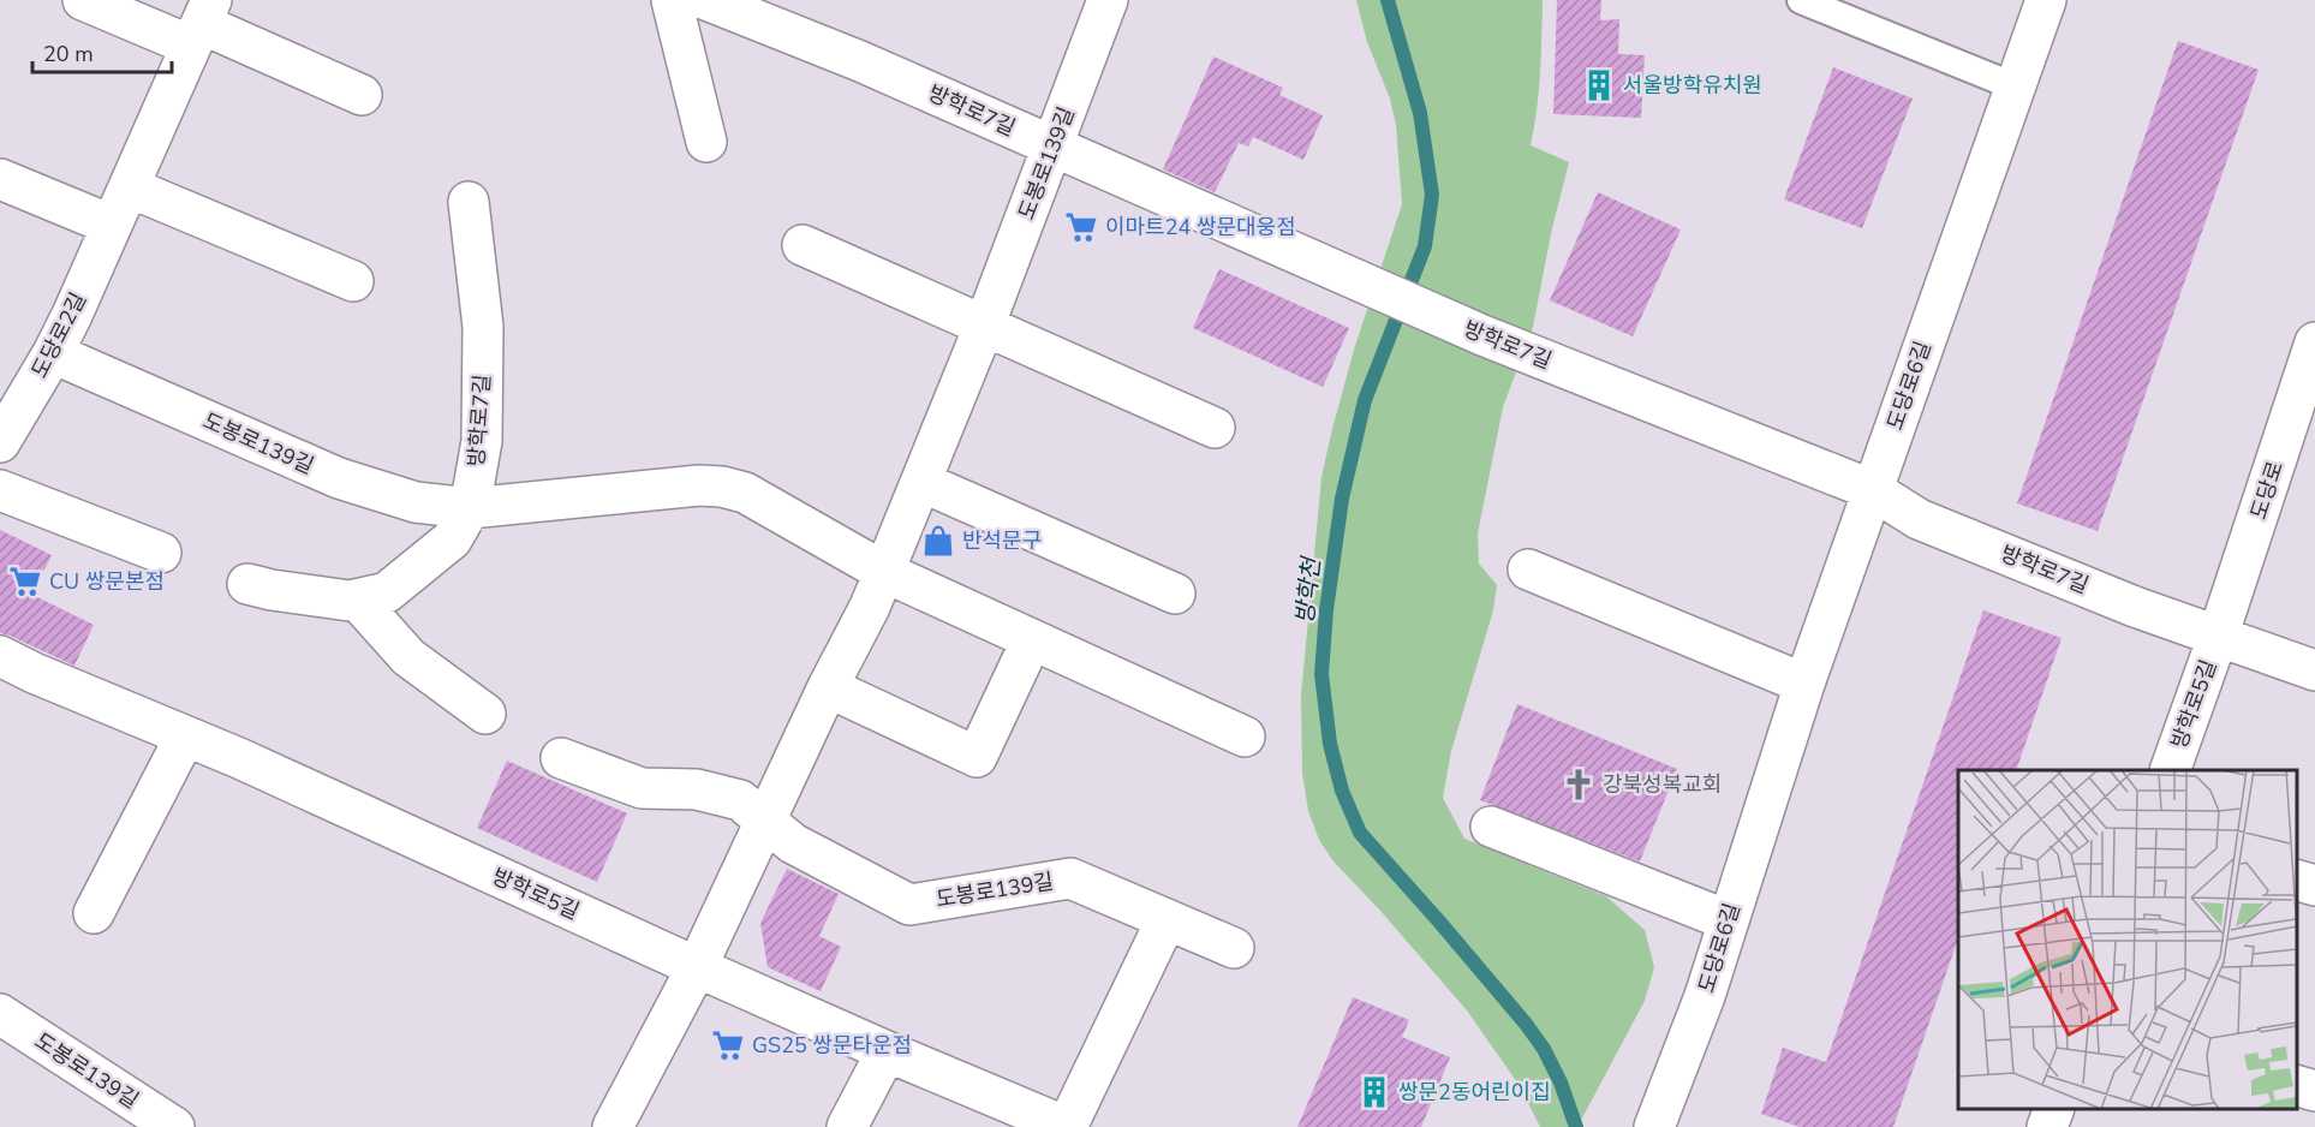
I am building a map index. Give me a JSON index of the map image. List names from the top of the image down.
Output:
{
  "streets": {
    "street": [
      "방학로7길",
      "도봉로139길",
      "도당로2길",
      "도당로6길",
      "도당로",
      "방학로5길"
    ]
  },
  "crossings": [
    ["방학로7길", "도봉로139길"],
    ["방학로7길", "도당로6길"],
    ["방학로7길", "도당로"],
    ["방학로7길", "방학로5길"],
    ["도봉로139길", "도당로2길"],
    ["도봉로139길", "방학로5길"],
    ["도당로", "방학로5길"]
  ],
  "water": ["방학천"],
  "places": {
    "building": ["서울방학유치원", "쌍문2동어린이집"],
    "supermarket": ["이마트24 쌍문대웅점", "CU 쌍문본점", "GS25 쌍문타운점"],
    "shop": ["반석문구"],
    "church": ["강북성복교회"]
  },
  "scale_bar": "20 m"
}
